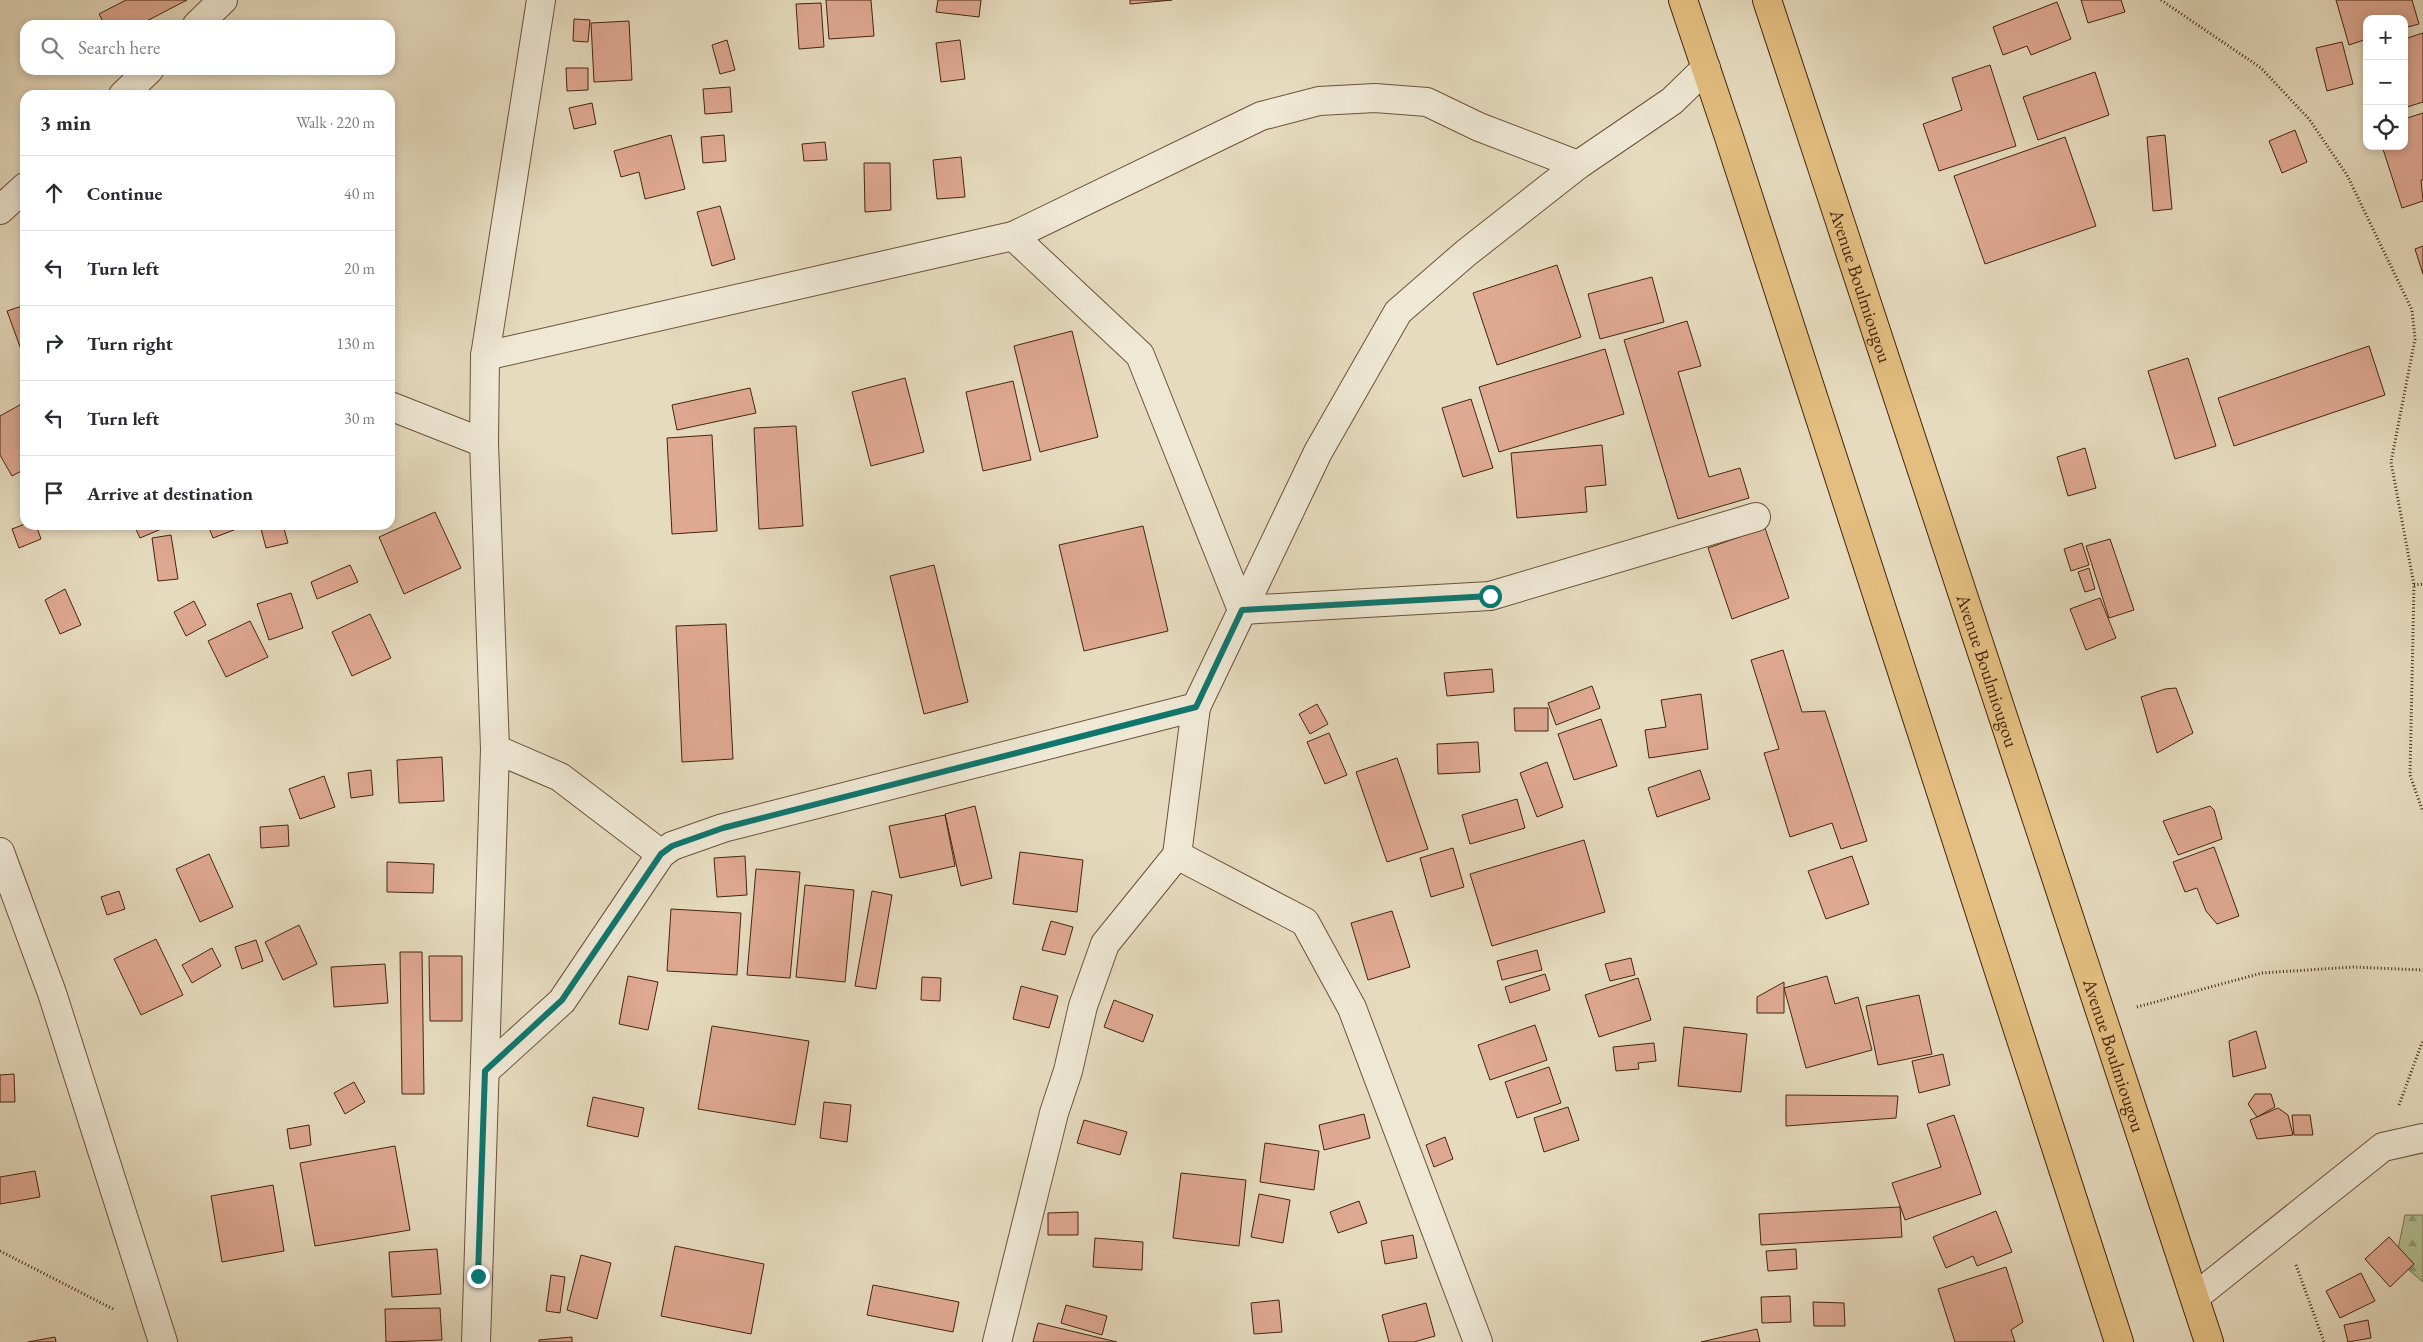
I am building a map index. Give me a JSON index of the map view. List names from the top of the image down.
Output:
{
  "streets": {
    "highway": ["Avenue Boulmiougou"]
  },
  "page": {
    "map_buttons": ["+", "−"],
    "search": "Search here",
    "heading": ["3 min", "Walk · 220 m"],
    "list": [
      ["Continue", "40 m"],
      ["Turn left", "20 m"],
      ["Turn right", "130 m"],
      ["Turn left", "30 m"],
      "Arrive at destination"
    ]
  }
}
